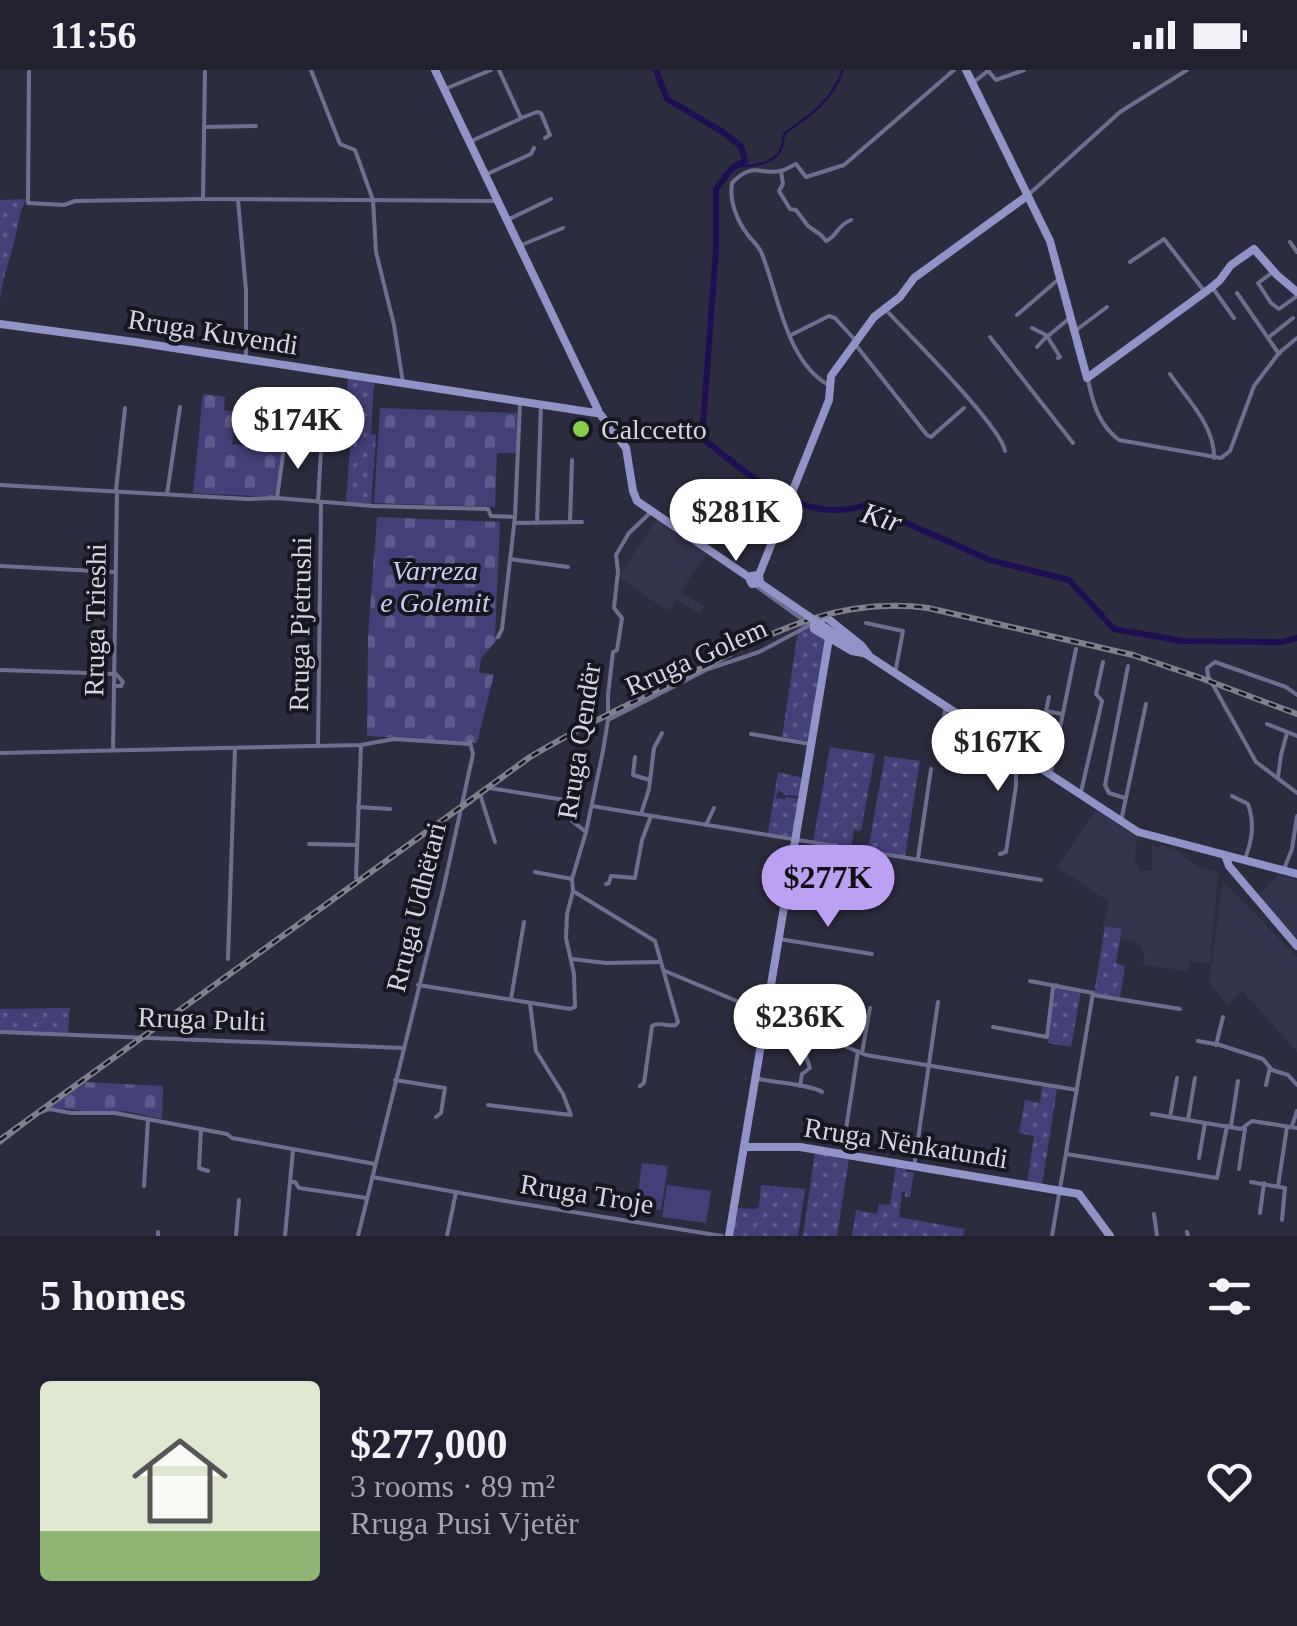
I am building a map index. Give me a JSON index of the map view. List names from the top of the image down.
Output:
{
  "streets": {
    "street": [
      "Rruga Kuvendi",
      "Rruga Trieshi",
      "Rruga Pjetrushi",
      "Rruga Golem",
      "Rruga Qendër",
      "Rruga Udhëtari",
      "Rruga Pulti",
      "Rruga Nënkatundi",
      "Rruga Troje"
    ]
  },
  "crossings": [
    ["Rruga Trieshi", "Rruga Pjetrushi"],
    ["Rruga Pjetrushi", "Rruga Udhëtari"],
    ["Rruga Golem", "Rruga Qendër"],
    ["Rruga Qendër", "Rruga Udhëtari"],
    ["Rruga Udhëtari", "Rruga Pulti"],
    ["Rruga Udhëtari", "Rruga Troje"]
  ],
  "water": ["Kir"],
  "parks": ["Varreza e Golemit"],
  "places": ["Calccetto"],
  "page": {
    "status": "11:56",
    "price": [
      "$174K",
      "$281K",
      "$167K",
      "$277K",
      "$236K"
    ],
    "heading": "5 homes",
    "list": [
      {
        "name": "$277,000",
        "note": "3 rooms · 89 m² · Rruga Pusi Vjetër"
      }
    ]
  }
}
